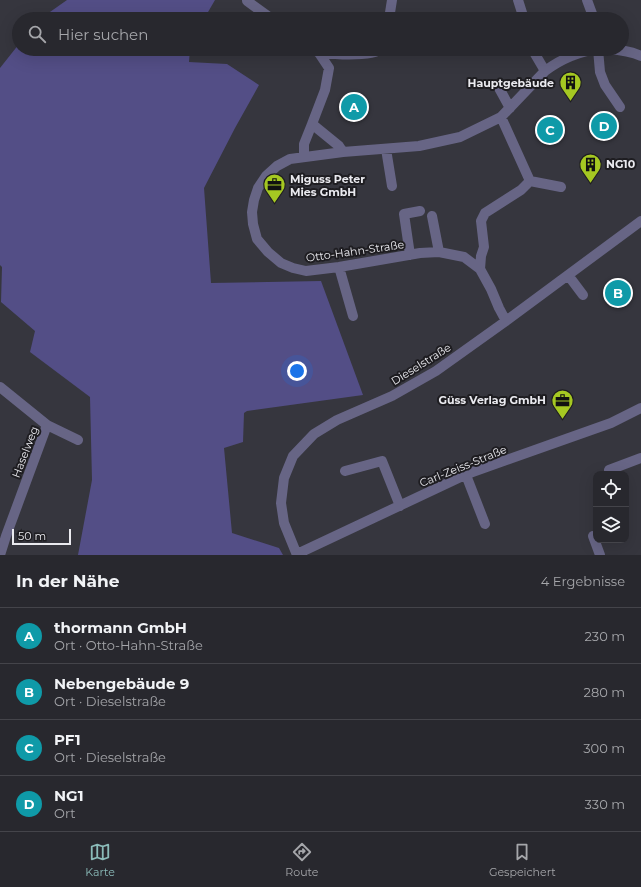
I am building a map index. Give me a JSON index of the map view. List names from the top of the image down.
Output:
{
  "streets": {
    "street": [
      "Otto-Hahn-Straße",
      "Dieselstraße",
      "Haselweg",
      "Carl-Zeiss-Straße"
    ]
  },
  "crossings": [
    ["Otto-Hahn-Straße", "Dieselstraße"],
    ["Dieselstraße", "Carl-Zeiss-Straße"]
  ],
  "places": {
    "building": ["Hauptgebäude", "NG10"],
    "office": ["Miguss Peter Mies GmbH", "Güss Verlag GmbH"]
  },
  "scale_bar": "50 m",
  "page": {
    "search": "Hier suchen",
    "pins": [
      "A",
      "D",
      "C",
      "B"
    ],
    "scale": "50 m",
    "heading": ["In der Nähe", "4 Ergebnisse"],
    "list": [
      {
        "mark": "A",
        "name": "thormann GmbH",
        "note": "Ort · Otto-Hahn-Straße",
        "value": "230 m"
      },
      {
        "mark": "B",
        "name": "Nebengebäude 9",
        "note": "Ort · Dieselstraße",
        "value": "280 m"
      },
      {
        "mark": "C",
        "name": "PF1",
        "note": "Ort · Dieselstraße",
        "value": "300 m"
      },
      {
        "mark": "D",
        "name": "NG1",
        "note": "Ort",
        "value": "330 m"
      }
    ],
    "nav": ["Karte", "Route", "Gespeichert"]
  }
}
